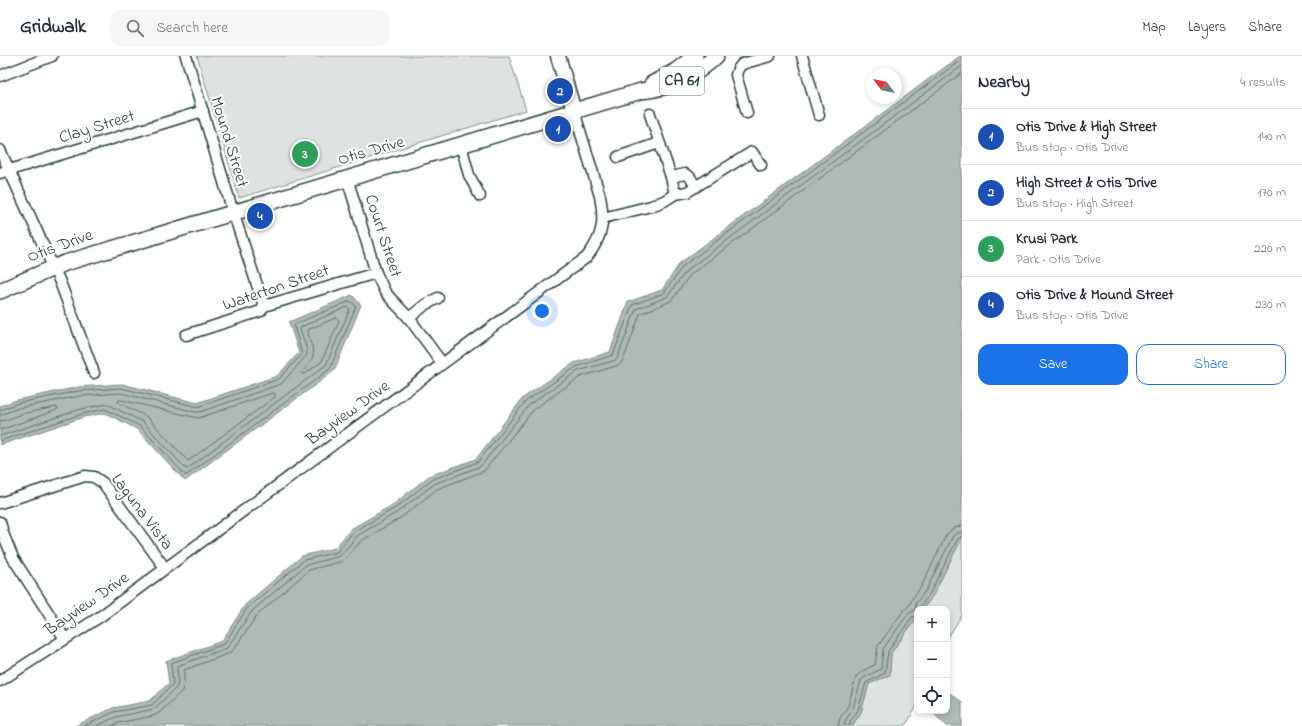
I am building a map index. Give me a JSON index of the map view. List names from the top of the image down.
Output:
{
  "streets": {
    "main road": ["CA 61", "Otis Drive"],
    "street": [
      "Clay Street",
      "Mound Street",
      "Court Street",
      "Waterton Street",
      "Bayview Drive",
      "Laguna Vista"
    ]
  },
  "crossings": [
    ["Clay Street", "Mound Street"],
    ["Mound Street", "Otis Drive"],
    ["Mound Street", "Waterton Street"],
    ["Otis Drive", "Court Street"],
    ["Otis Drive", "Bayview Drive"],
    ["Court Street", "Waterton Street"],
    ["Court Street", "Bayview Drive"],
    ["Bayview Drive", "Laguna Vista"]
  ],
  "north": "top left",
  "page": {
    "header": "Gridwalk",
    "search": "Search here",
    "nav": ["Map", "Layers", "Share"],
    "heading": ["Nearby", "4 results"],
    "pins": [
      "2",
      "1",
      "3",
      "4"
    ],
    "list": [
      {
        "mark": "1",
        "name": "Otis Drive & High Street",
        "note": "Bus stop · Otis Drive",
        "value": "140 m"
      },
      {
        "mark": "2",
        "name": "High Street & Otis Drive",
        "note": "Bus stop · High Street",
        "value": "170 m"
      },
      {
        "mark": "3",
        "name": "Krusi Park",
        "note": "Park · Otis Drive",
        "value": "220 m"
      },
      {
        "mark": "4",
        "name": "Otis Drive & Mound Street",
        "note": "Bus stop · Otis Drive",
        "value": "230 m"
      }
    ],
    "buttons": ["Save", "Share"],
    "map_buttons": ["+", "−"]
  }
}
